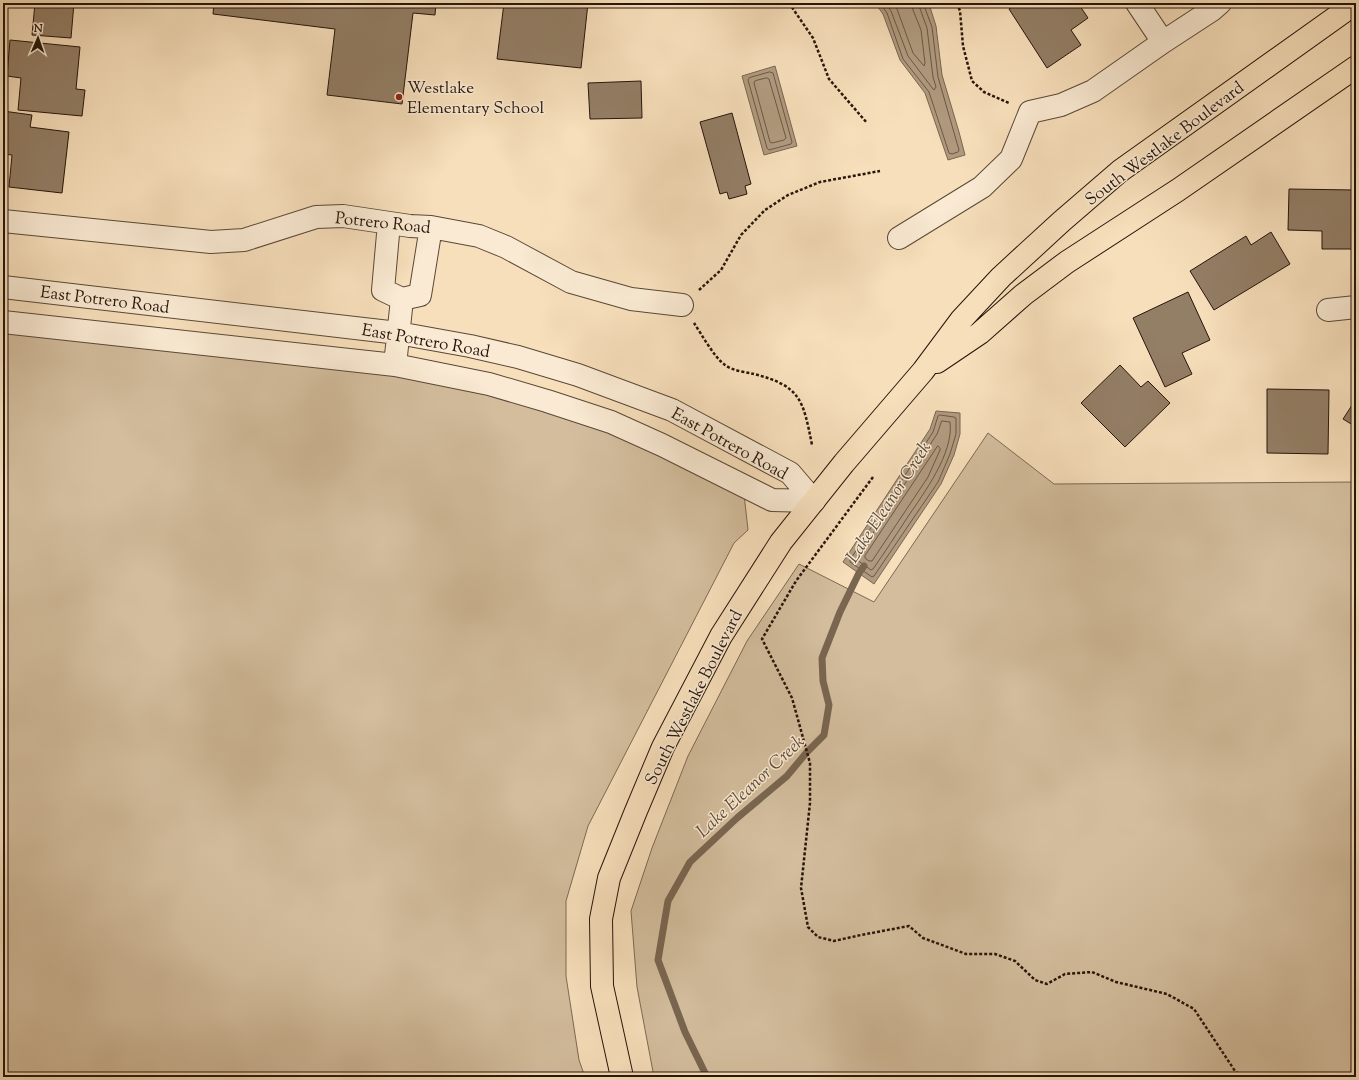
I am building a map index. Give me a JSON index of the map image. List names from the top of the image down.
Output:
{
  "streets": {
    "main road": ["South Westlake Boulevard"],
    "street": ["Potrero Road", "East Potrero Road"]
  },
  "crossings": [
    ["South Westlake Boulevard", "East Potrero Road"]
  ],
  "water": ["Lake Eleanor Creek"],
  "places": ["Westlake Elementary School"],
  "north": "top"
}
